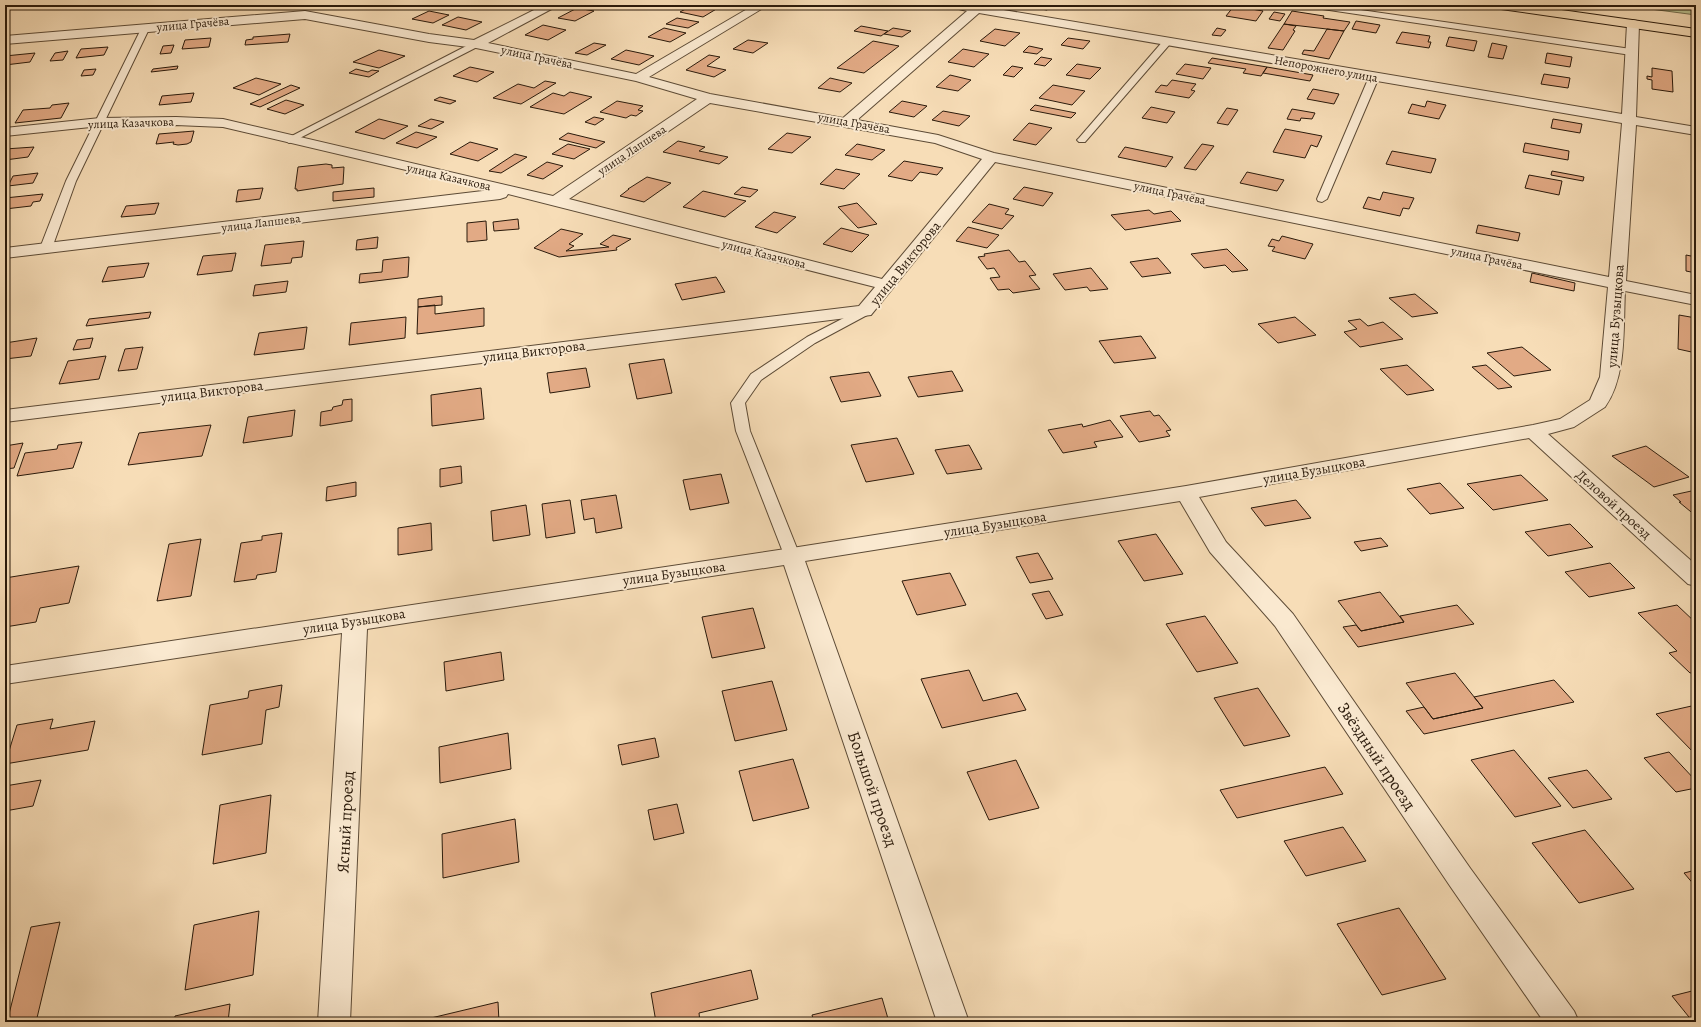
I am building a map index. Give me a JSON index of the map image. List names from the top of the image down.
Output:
{
  "streets": {
    "street": [
      "улица Грачёва",
      "Непорожнего улица",
      "улица Казачкова",
      "улица Лапшева",
      "улица Викторова",
      "улица Бузыцкова",
      "Деловой проезд",
      "Звёздный проезд",
      "Большой проезд",
      "Ясный проезд"
    ]
  },
  "crossings": [
    ["улица Грачёва", "улица Лапшева"],
    ["улица Грачёва", "улица Викторова"],
    ["улица Грачёва", "улица Бузыцкова"],
    ["Непорожнего улица", "улица Бузыцкова"],
    ["улица Казачкова", "улица Лапшева"],
    ["улица Казачкова", "улица Викторова"],
    ["улица Бузыцкова", "Деловой проезд"],
    ["улица Бузыцкова", "Звёздный проезд"],
    ["улица Бузыцкова", "Большой проезд"],
    ["улица Бузыцкова", "Ясный проезд"]
  ]
}
